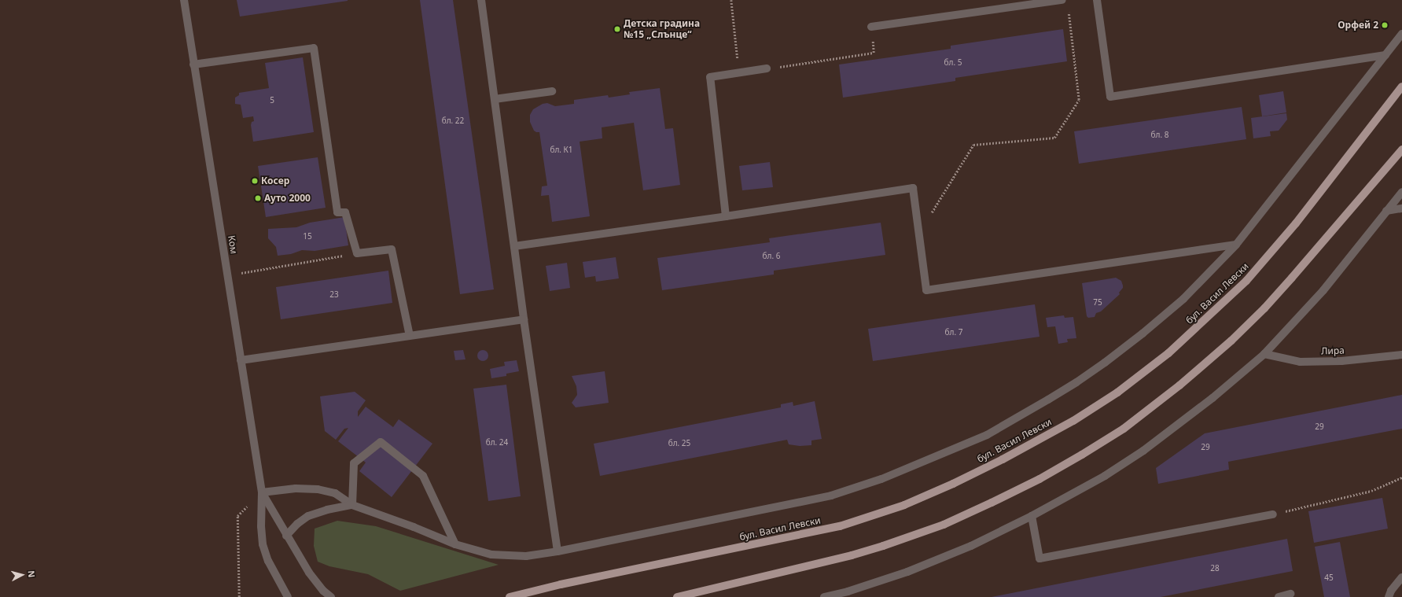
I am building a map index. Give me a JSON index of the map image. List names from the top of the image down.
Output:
{
  "streets": {
    "main road": ["бул. Васил Левски"],
    "street": ["Ком", "Лира"]
  },
  "places": [
    "Орфей 2",
    "Детска градина №15 „Слънце“",
    "Косер",
    "Ауто 2000"
  ],
  "house_numbers": [
    "бл. 5",
    "5",
    "бл. 22",
    "бл. 8",
    "бл. К1",
    "15",
    "бл. 6",
    "23",
    "75",
    "бл. 7",
    "29",
    "бл. 24",
    "бл. 25",
    "29",
    "28",
    "45"
  ],
  "north": "right"
}
